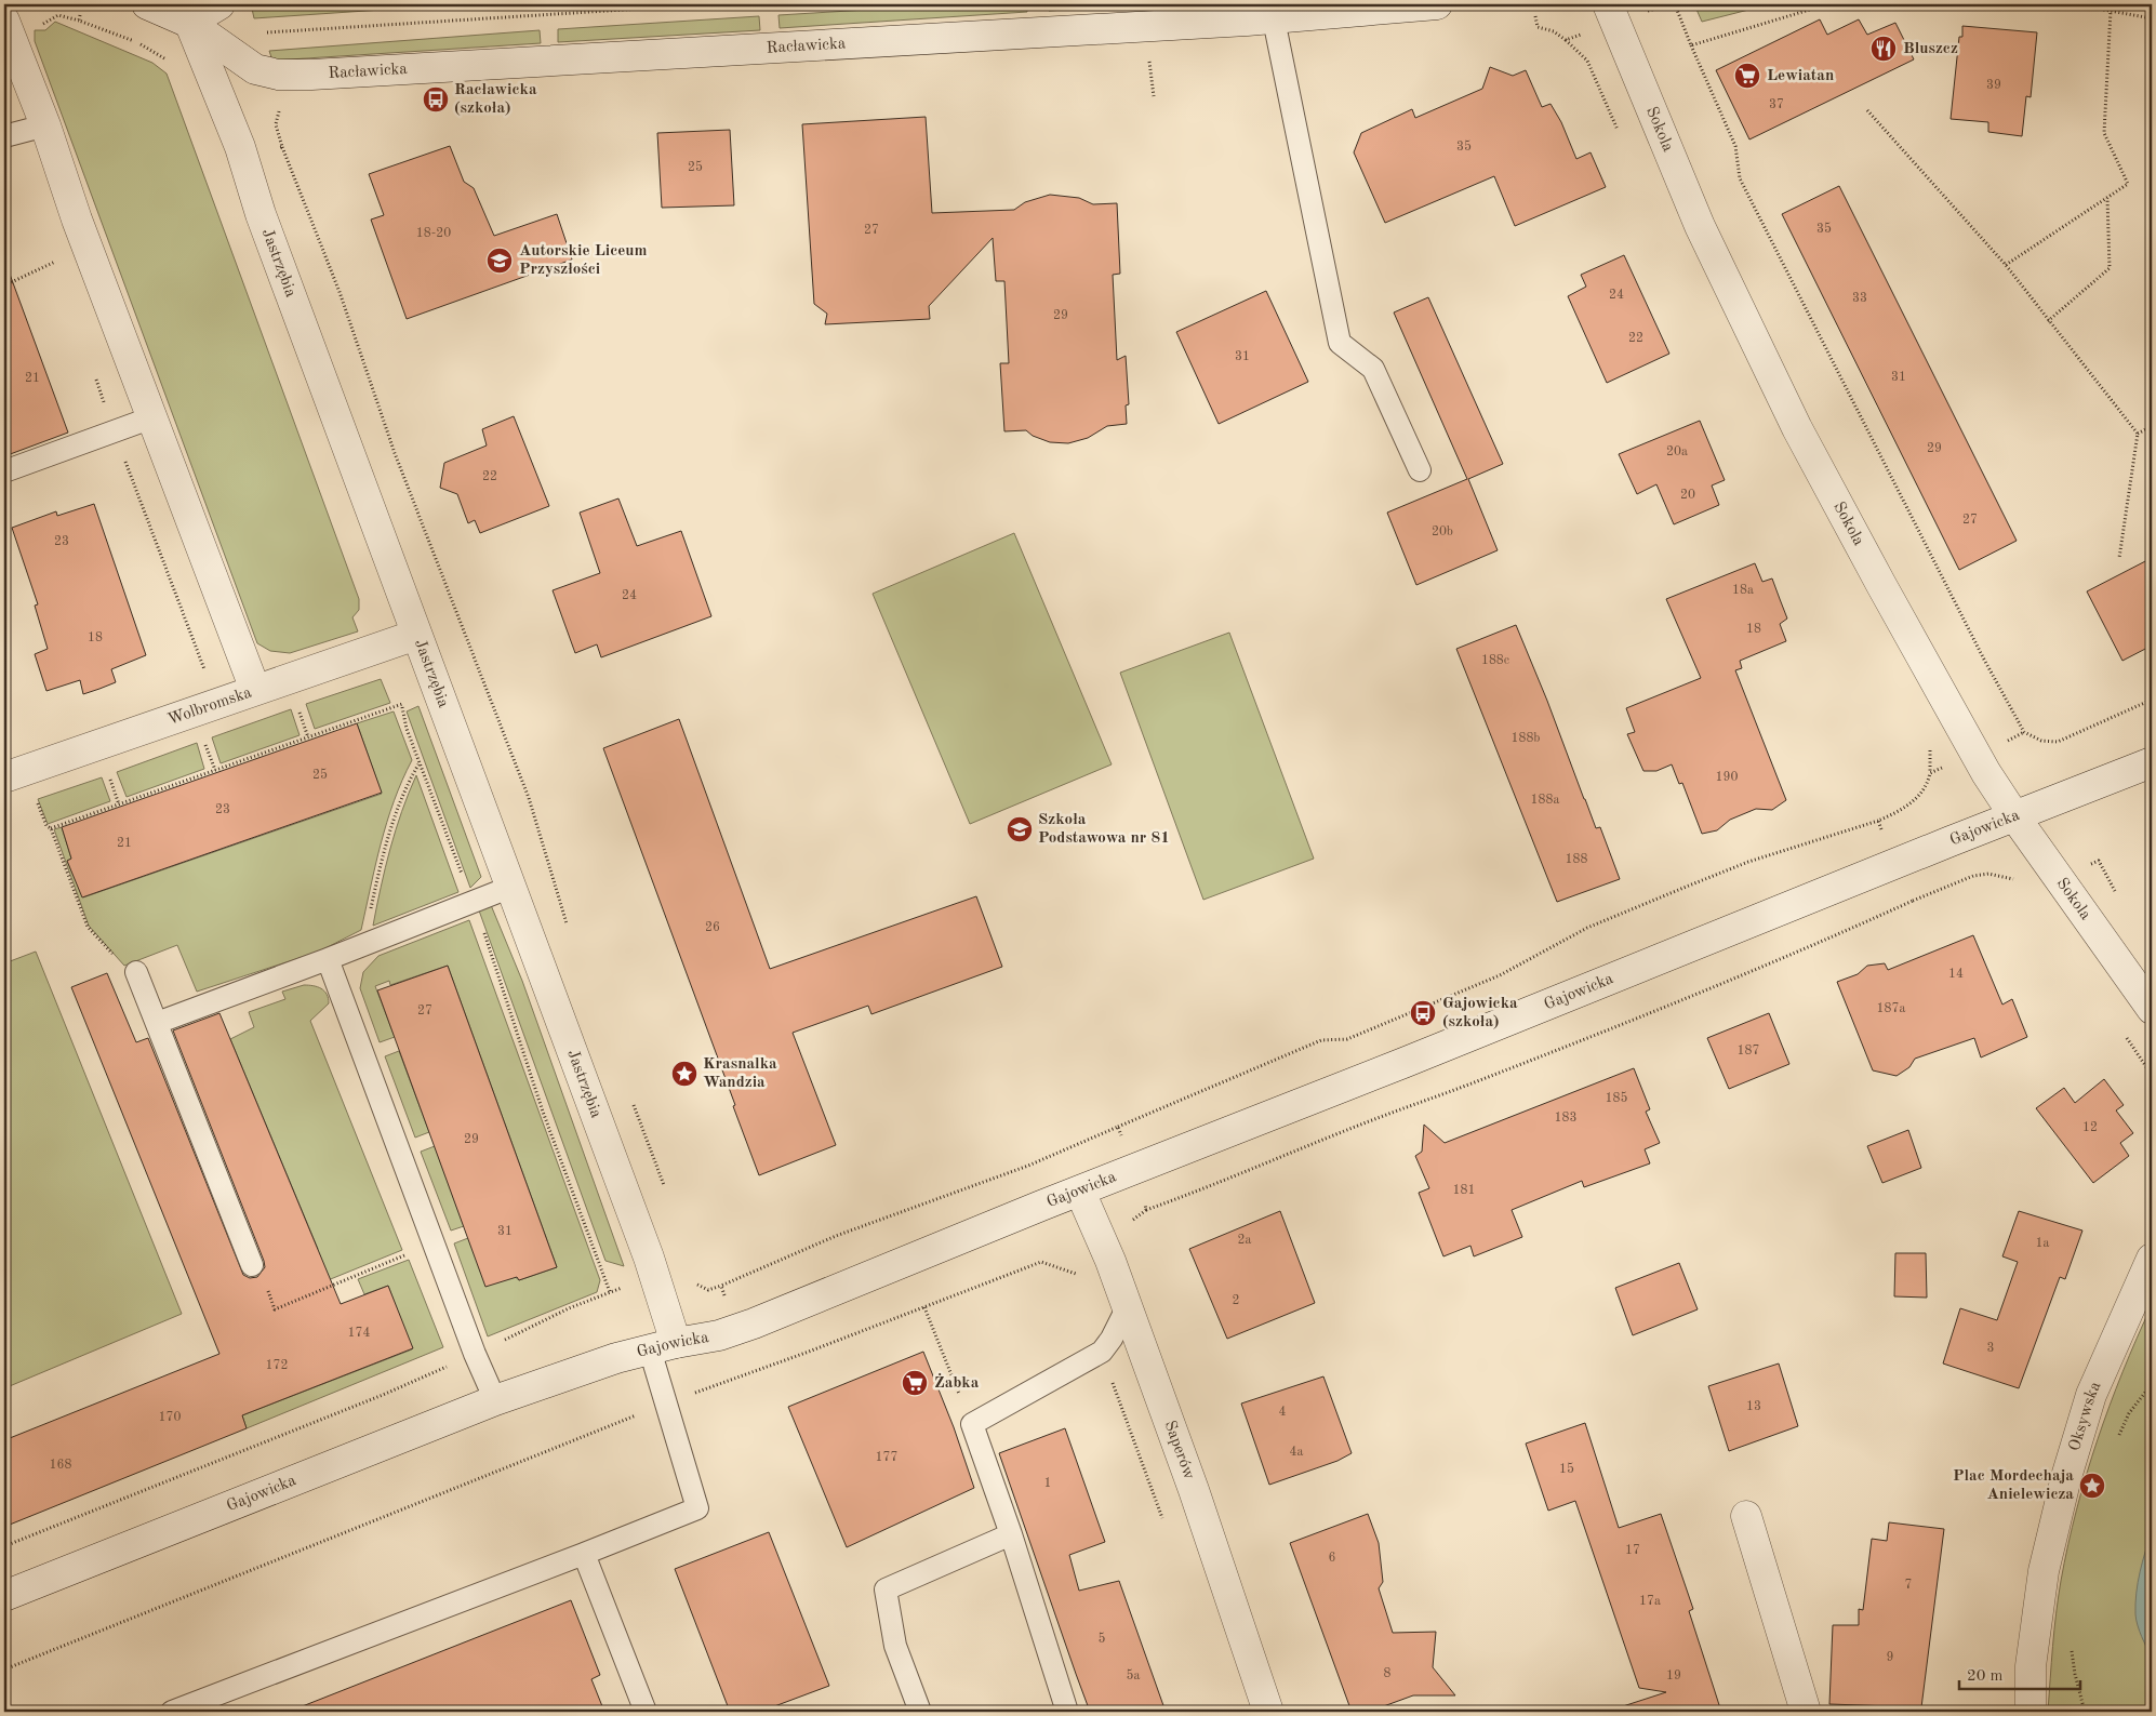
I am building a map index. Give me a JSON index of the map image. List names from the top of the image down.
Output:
{
  "streets": {
    "street": [
      "Racławicka",
      "Sokola",
      "Jastrzębia",
      "Wolbromska",
      "Gajowicka",
      "Oksywska",
      "Saperów"
    ]
  },
  "crossings": [
    ["Racławicka", "Jastrzębia"],
    ["Sokola", "Gajowicka"],
    ["Jastrzębia", "Wolbromska"],
    ["Jastrzębia", "Gajowicka"],
    ["Gajowicka", "Saperów"]
  ],
  "places": {
    "restaurant": ["Bluszcz"],
    "supermarket": ["Lewiatan", "Żabka"],
    "bus stop": ["Racławicka (szkoła)", "Gajowicka (szkoła)"],
    "school or university": ["Autorskie Liceum Przyszłości", "Szkoła Podstawowa nr 81"],
    "place": ["Krasnalka Wandzia", "Plac Mordechaja Anielewicza"]
  },
  "house_numbers": [
    "39",
    "37",
    "35",
    "25",
    "35",
    "27",
    "18-20",
    "24",
    "33",
    "29",
    "22",
    "31",
    "31",
    "21",
    "29",
    "20a",
    "22",
    "20",
    "27",
    "20b",
    "23",
    "18a",
    "24",
    "18",
    "18",
    "188c",
    "188b",
    "25",
    "190",
    "188a",
    "23",
    "21",
    "188",
    "26",
    "14",
    "187a",
    "27",
    "187",
    "185",
    "183",
    "12",
    "29",
    "181",
    "31",
    "2a",
    "1a",
    "2",
    "174",
    "3",
    "172",
    "13",
    "4",
    "170",
    "4a",
    "177",
    "168",
    "15",
    "1",
    "17",
    "6",
    "7",
    "17a",
    "5",
    "9",
    "8",
    "5a",
    "19"
  ],
  "scale_bar": "20 m"
}
